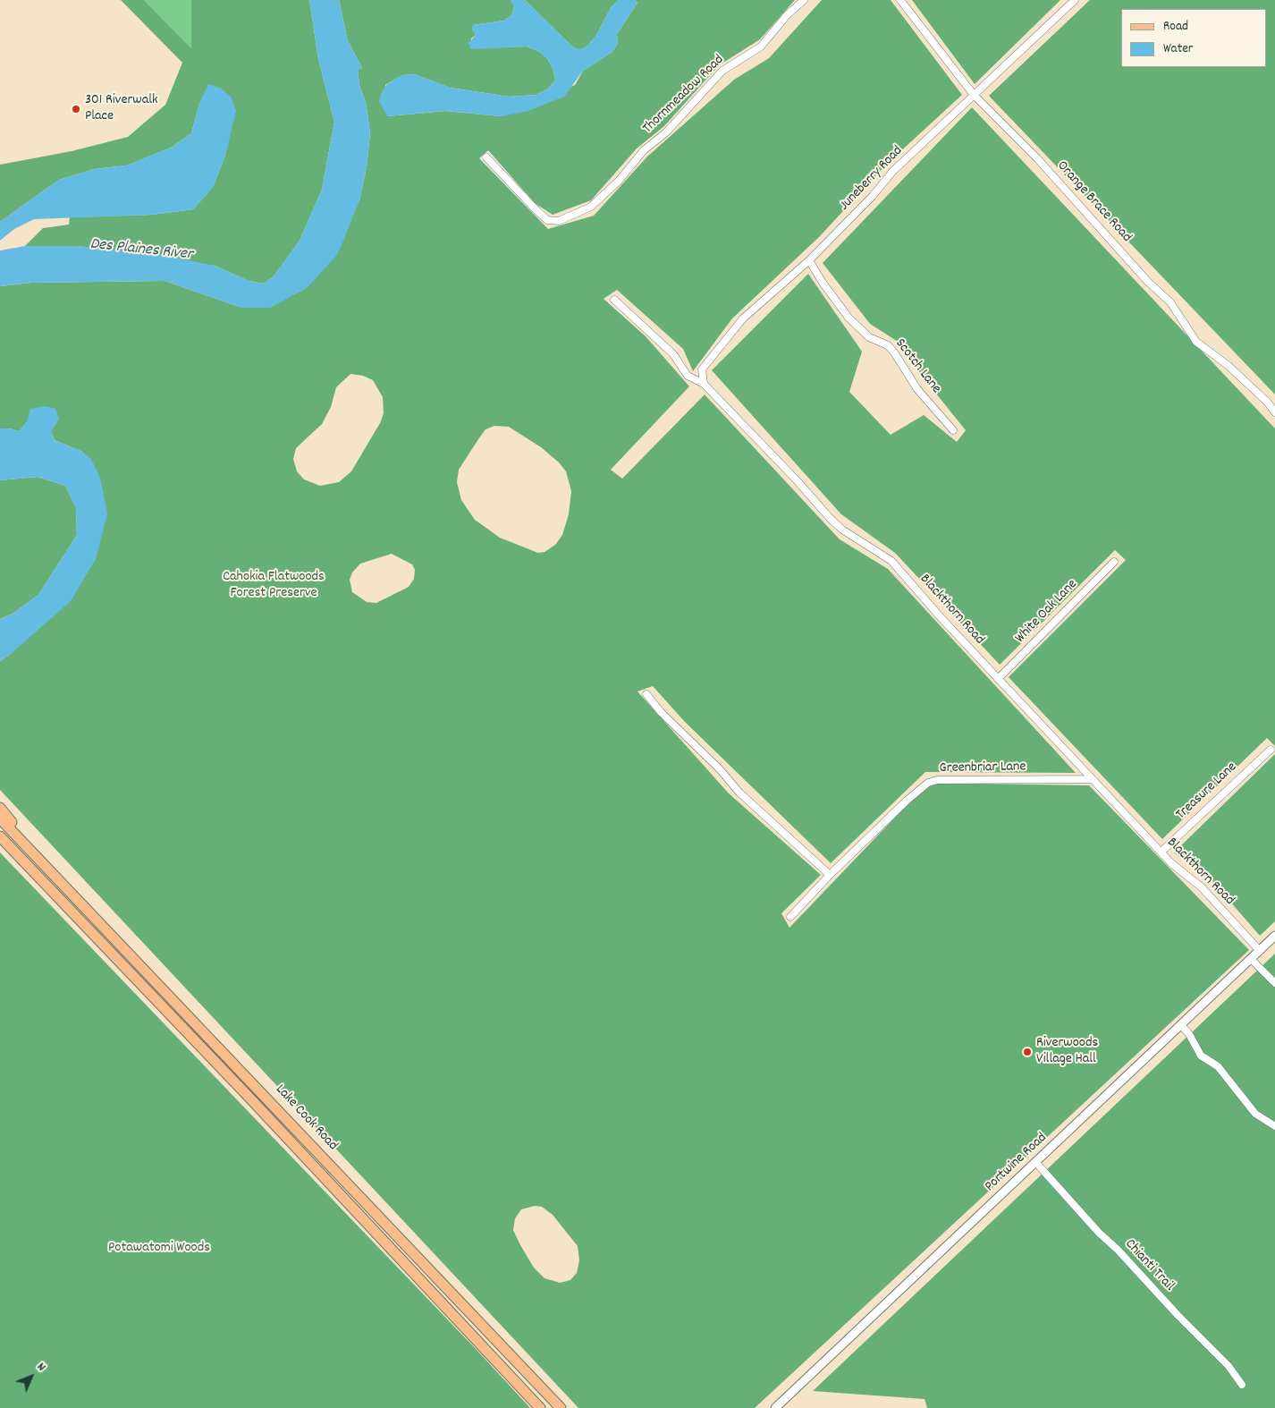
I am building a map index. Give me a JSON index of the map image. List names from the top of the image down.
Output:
{
  "streets": {
    "main road": ["Lake Cook Road"],
    "street": [
      "Thornmeadow Road",
      "Juneberry Road",
      "Orange Brace Road",
      "Scotch Lane",
      "Blackthorn Road",
      "White Oak Lane",
      "Greenbriar Lane",
      "Treasure Lane",
      "Portwine Road",
      "Chianti Trail"
    ]
  },
  "crossings": [
    ["Juneberry Road", "Orange Brace Road"],
    ["Juneberry Road", "Scotch Lane"],
    ["Juneberry Road", "Blackthorn Road"],
    ["Blackthorn Road", "White Oak Lane"],
    ["Blackthorn Road", "Greenbriar Lane"],
    ["Blackthorn Road", "Treasure Lane"],
    ["Blackthorn Road", "Portwine Road"],
    ["Portwine Road", "Chianti Trail"]
  ],
  "water": ["Des Plaines River"],
  "parks": ["Cahokia Flatwoods Forest Preserve", "Potawatomi Woods"],
  "places": ["301 Riverwalk Place", "Riverwoods Village Hall"],
  "legend": ["Road", "Water"],
  "north": "top right"
}
